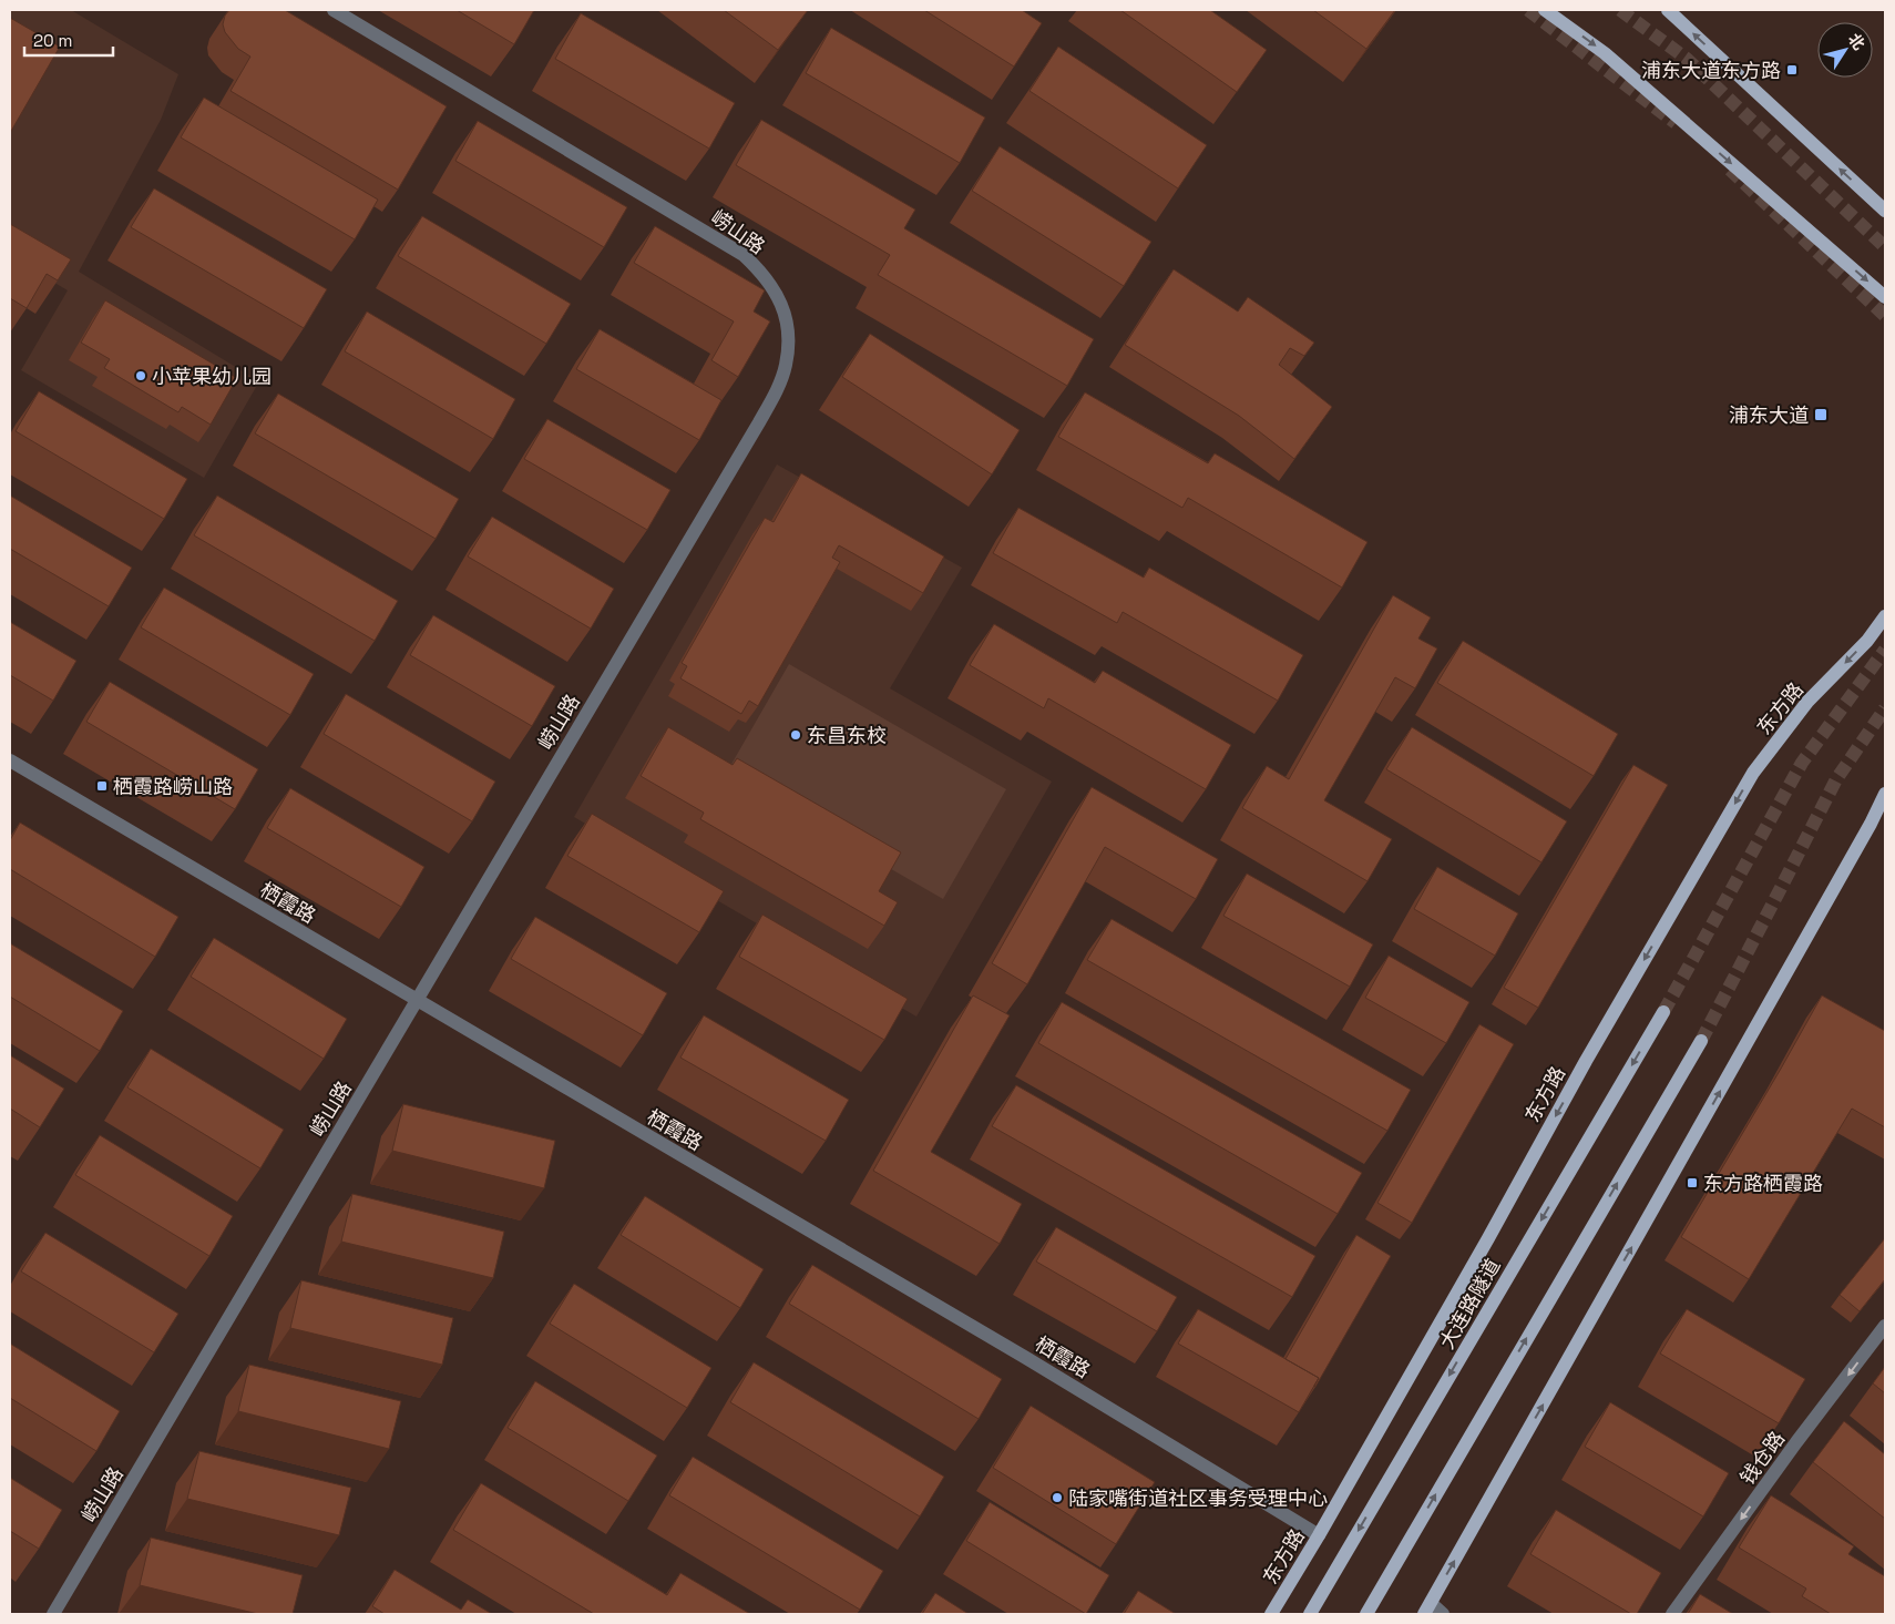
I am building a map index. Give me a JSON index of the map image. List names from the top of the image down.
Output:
{
  "streets": {
    "main road": ["东方路", "大连路隧道"],
    "street": ["崂山路", "栖霞路", "钱仓路"]
  },
  "crossings": [
    ["崂山路", "栖霞路"],
    ["东方路", "栖霞路"]
  ],
  "one_way": ["钱仓路"],
  "places": {
    "transit": [
      "浦东大道东方路",
      "浦东大道",
      "栖霞路崂山路",
      "东方路栖霞路"
    ],
    "other": ["小苹果幼儿园", "东昌东校", "陆家嘴街道社区事务受理中心"]
  },
  "scale_bar": "20 m",
  "north": "top right"
}
